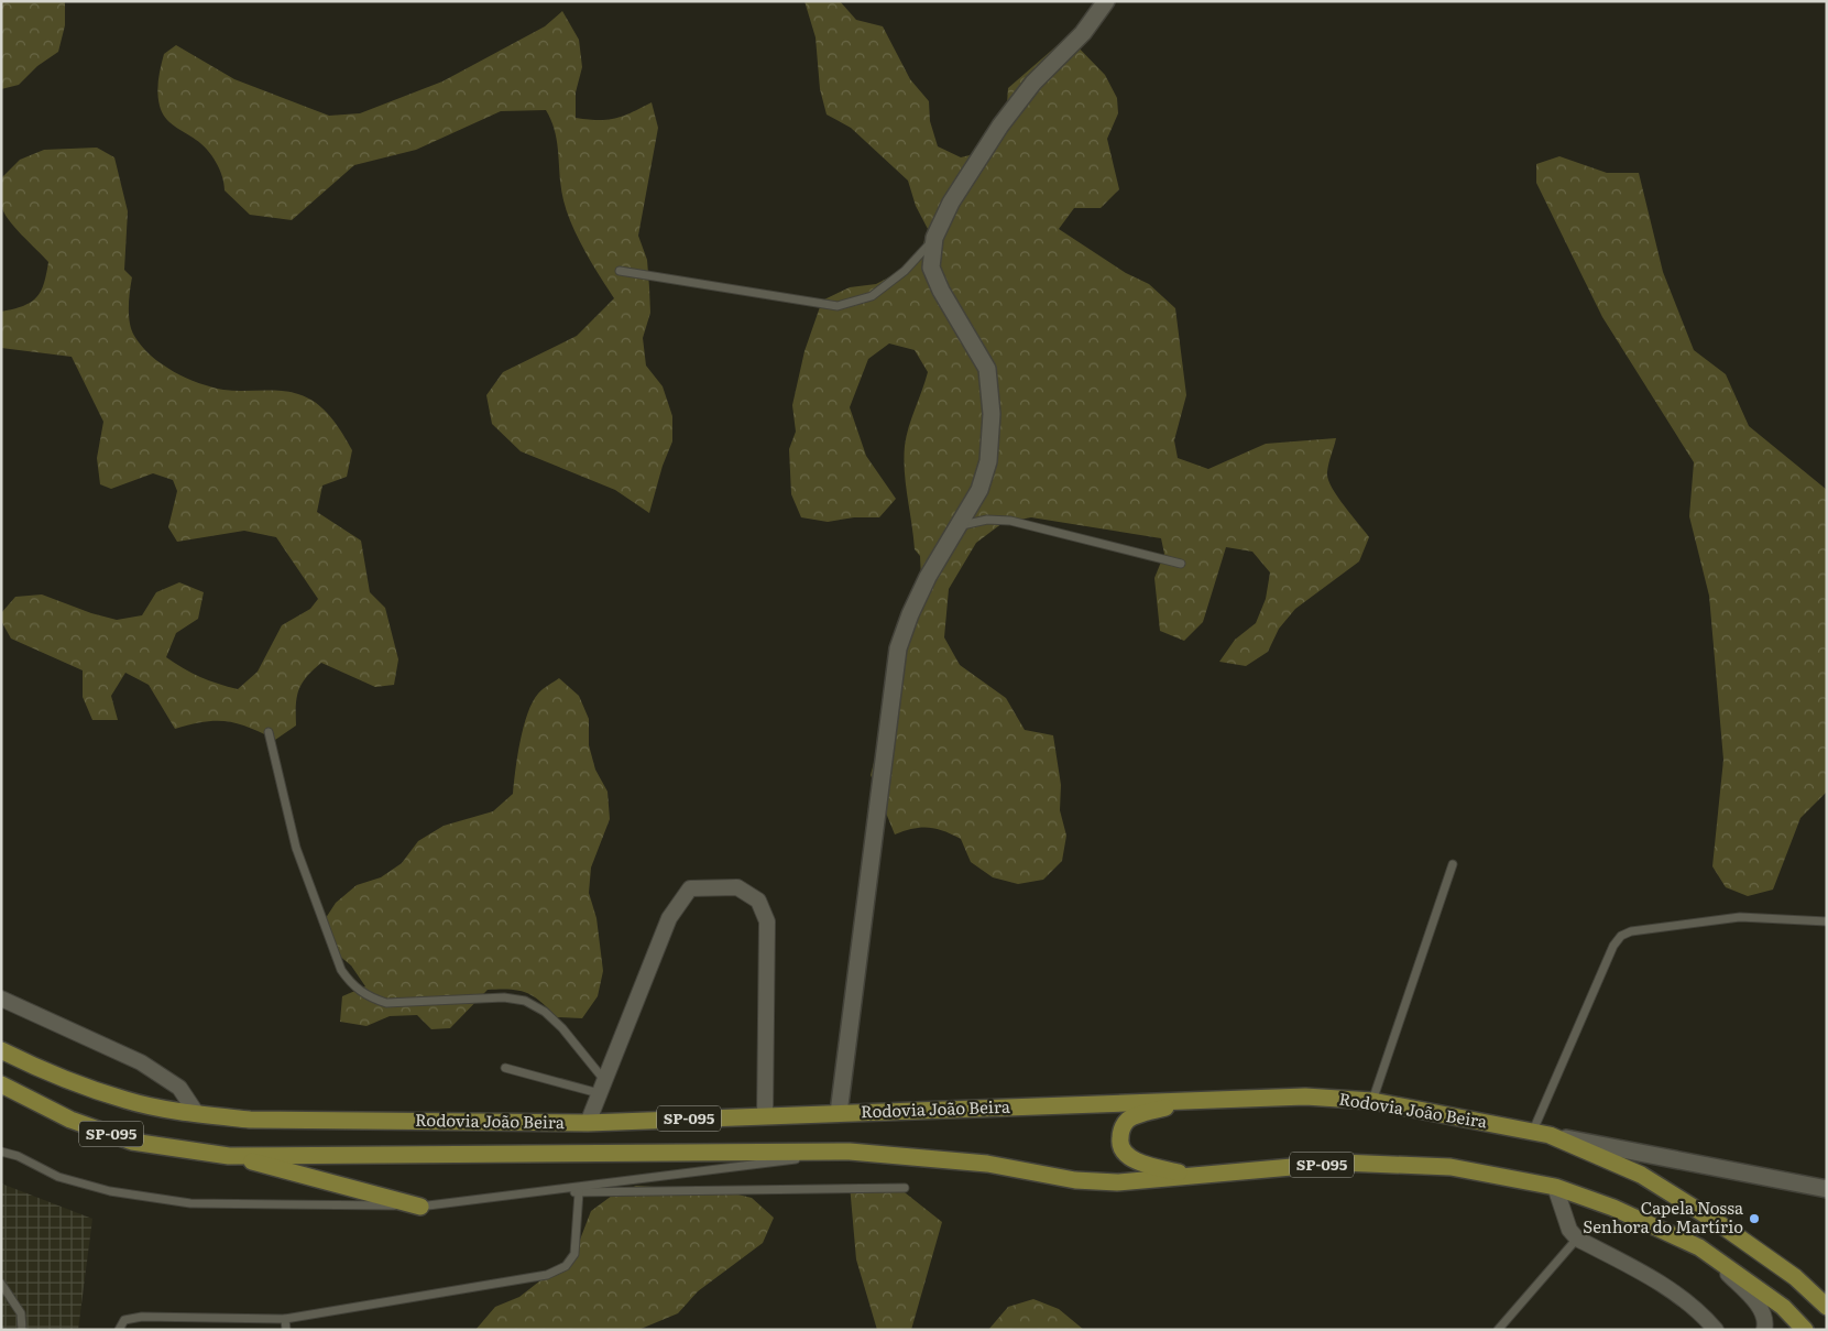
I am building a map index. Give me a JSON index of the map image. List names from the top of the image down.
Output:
{
  "streets": {
    "main road": ["Rodovia João Beira", "SP-095"]
  },
  "places": ["Capela Nossa Senhora do Martírio"]
}
